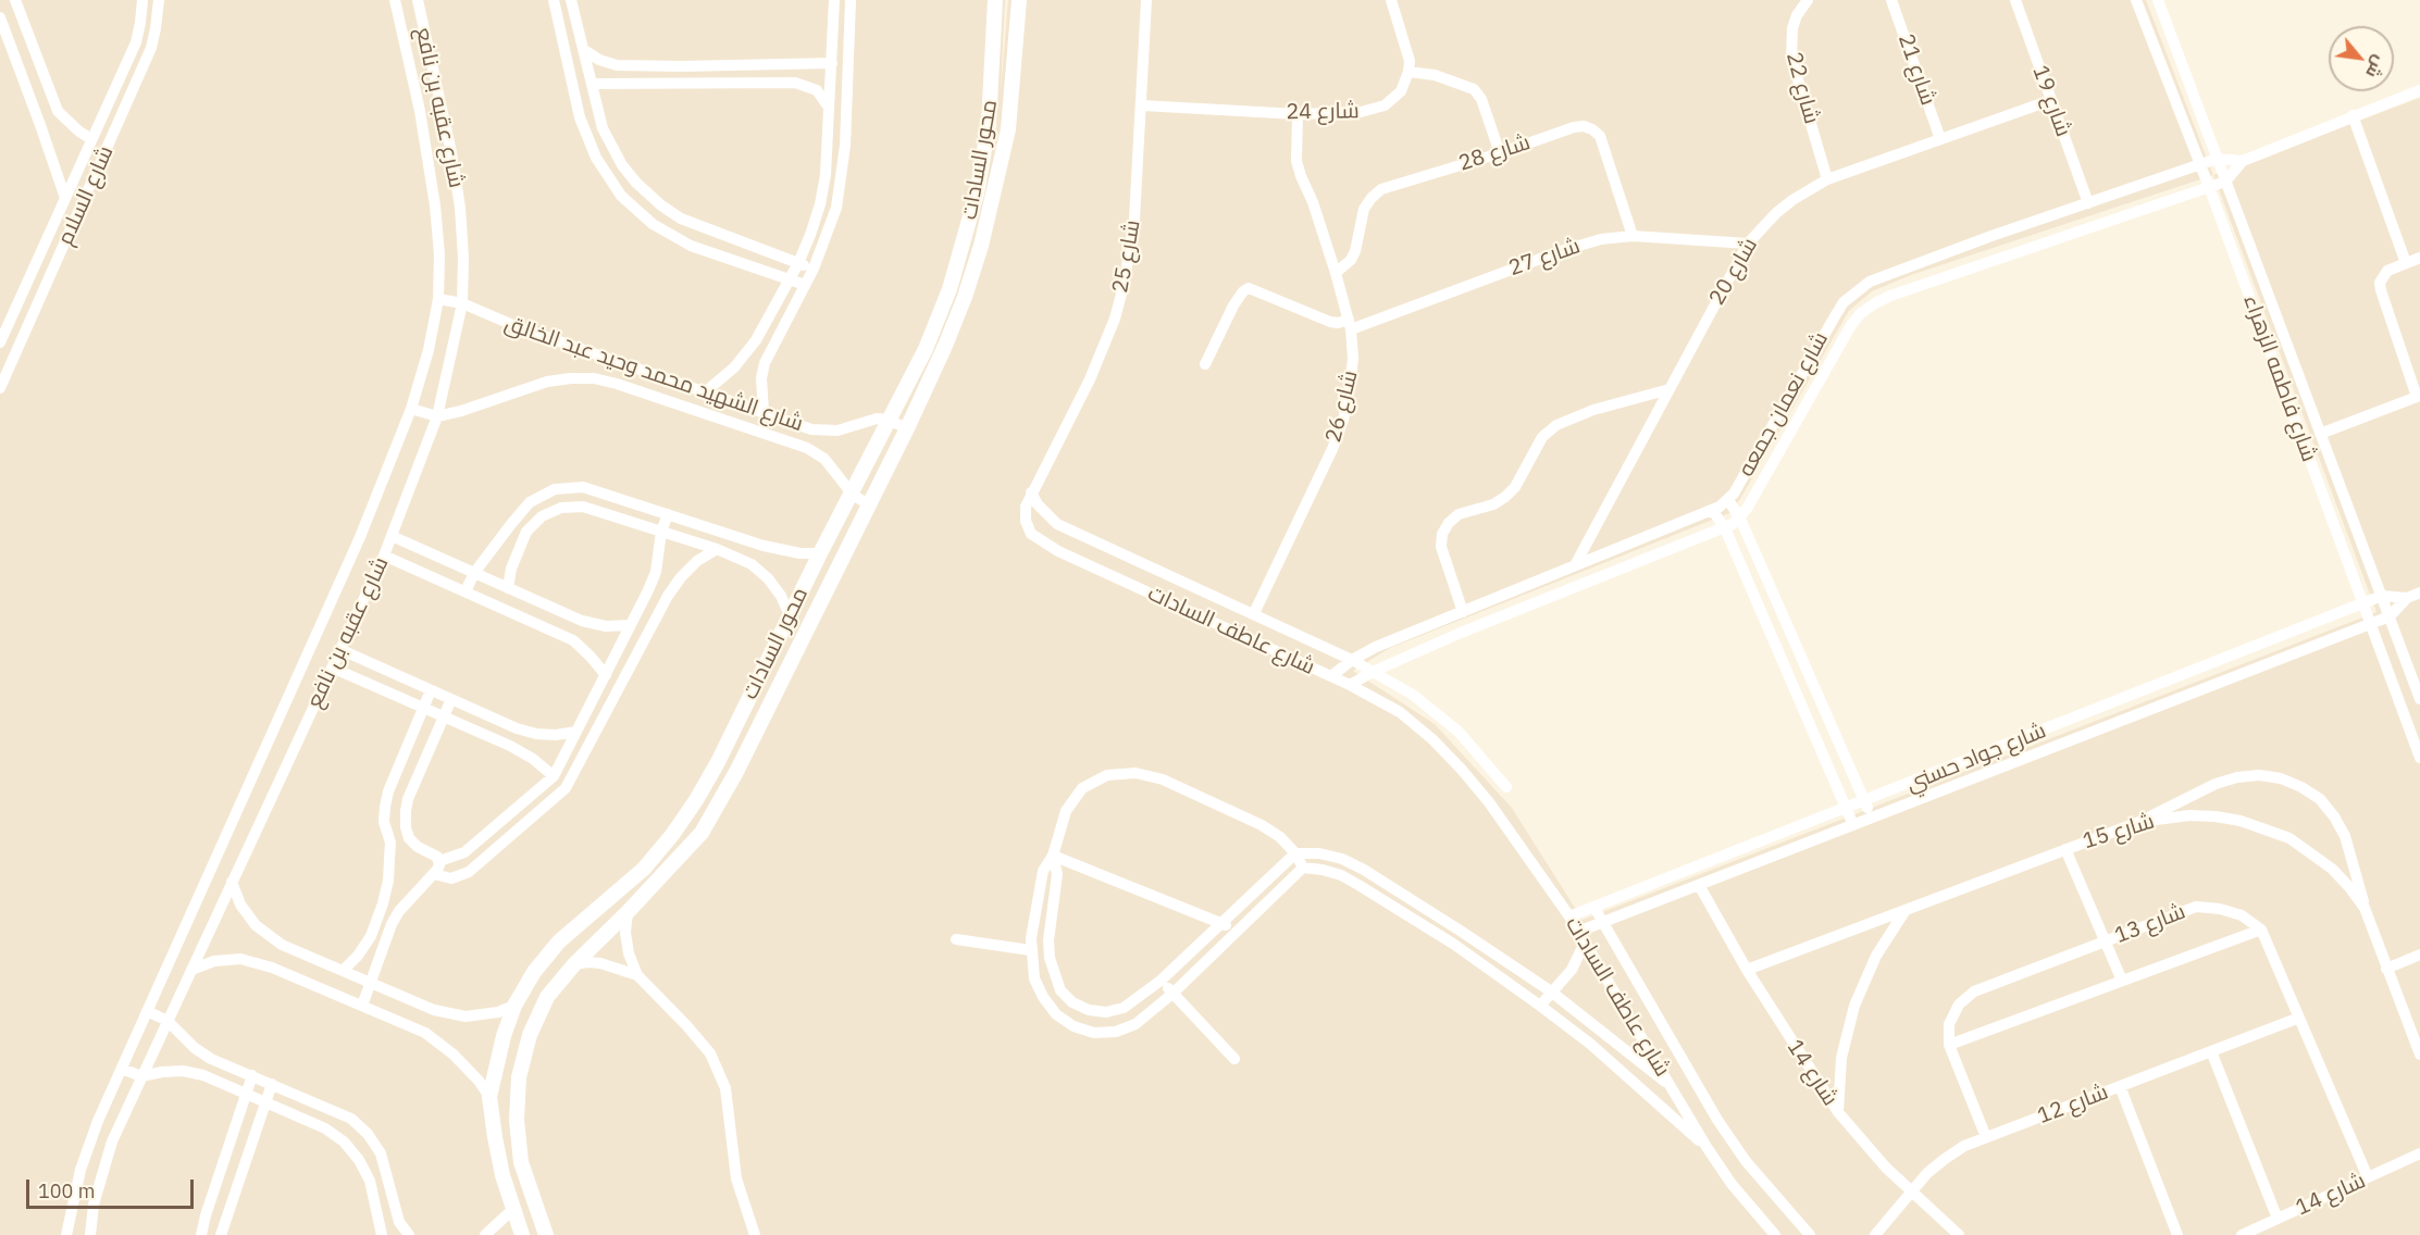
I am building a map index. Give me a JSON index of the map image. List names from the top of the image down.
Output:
{
  "streets": {
    "street": [
      "شارع 21",
      "شارع 22",
      "شارع 19",
      "شارع عقبه بن نافع",
      "شارع 24",
      "شارع 28",
      "محور السادات",
      "شارع السلام",
      "شارع 25",
      "شارع 27",
      "شارع 20",
      "شارع الشهيد محمد وحيد عبد الخالق",
      "شارع فاطمه الزهراء",
      "شارع نعمان جمعه",
      "شارع 26",
      "شارع عاطف السادات",
      "شارع جواد حسني",
      "شارع 15",
      "شارع 13",
      "شارع 14",
      "شارع 12"
    ]
  },
  "crossings": [
    ["شارع 21", "شارع 20"],
    ["شارع 22", "شارع 20"],
    ["شارع 19", "شارع 20"],
    ["شارع 19", "شارع نعمان جمعه"],
    ["شارع عقبه بن نافع", "شارع الشهيد محمد وحيد عبد الخالق"],
    ["شارع 24", "شارع 25"],
    ["شارع 24", "شارع 26"],
    ["شارع 28", "شارع 27"],
    ["شارع 28", "شارع 26"],
    ["محور السادات", "شارع الشهيد محمد وحيد عبد الخالق"],
    ["شارع 25", "شارع عاطف السادات"],
    ["شارع 27", "شارع 20"],
    ["شارع 27", "شارع 26"],
    ["شارع 20", "شارع نعمان جمعه"],
    ["شارع فاطمه الزهراء", "شارع نعمان جمعه"],
    ["شارع فاطمه الزهراء", "شارع جواد حسني"],
    ["شارع نعمان جمعه", "شارع عاطف السادات"],
    ["شارع 26", "شارع عاطف السادات"],
    ["شارع عاطف السادات", "شارع جواد حسني"],
    ["شارع جواد حسني", "شارع 14"],
    ["شارع 15", "شارع 14"],
    ["شارع 14", "شارع 12"]
  ],
  "scale_bar": "100 m",
  "north": "bottom right"
}
